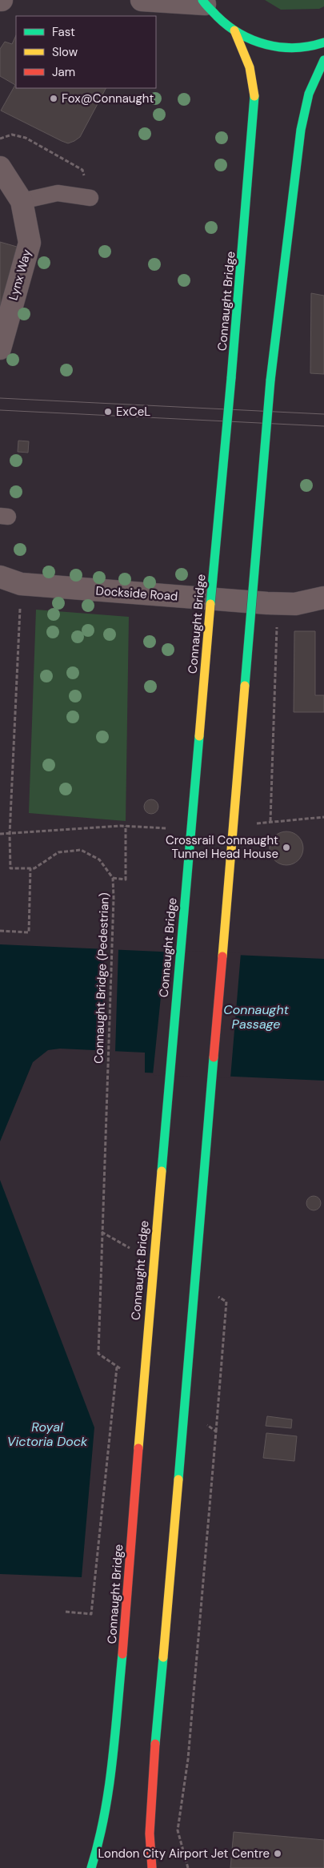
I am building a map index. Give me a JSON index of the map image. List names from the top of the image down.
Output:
{
  "streets": {
    "main road": ["Connaught Bridge"],
    "street": ["Lynx Way", "Dockside Road"],
    "path": ["Connaught Bridge (Pedestrian)"]
  },
  "water": ["Connaught Passage", "Royal Victoria Dock"],
  "places": [
    "Fox@Connaught",
    "ExCeL",
    "Crossrail Connaught Tunnel Head House",
    "London City Airport Jet Centre"
  ],
  "legend": ["Fast", "Slow", "Jam"]
}
